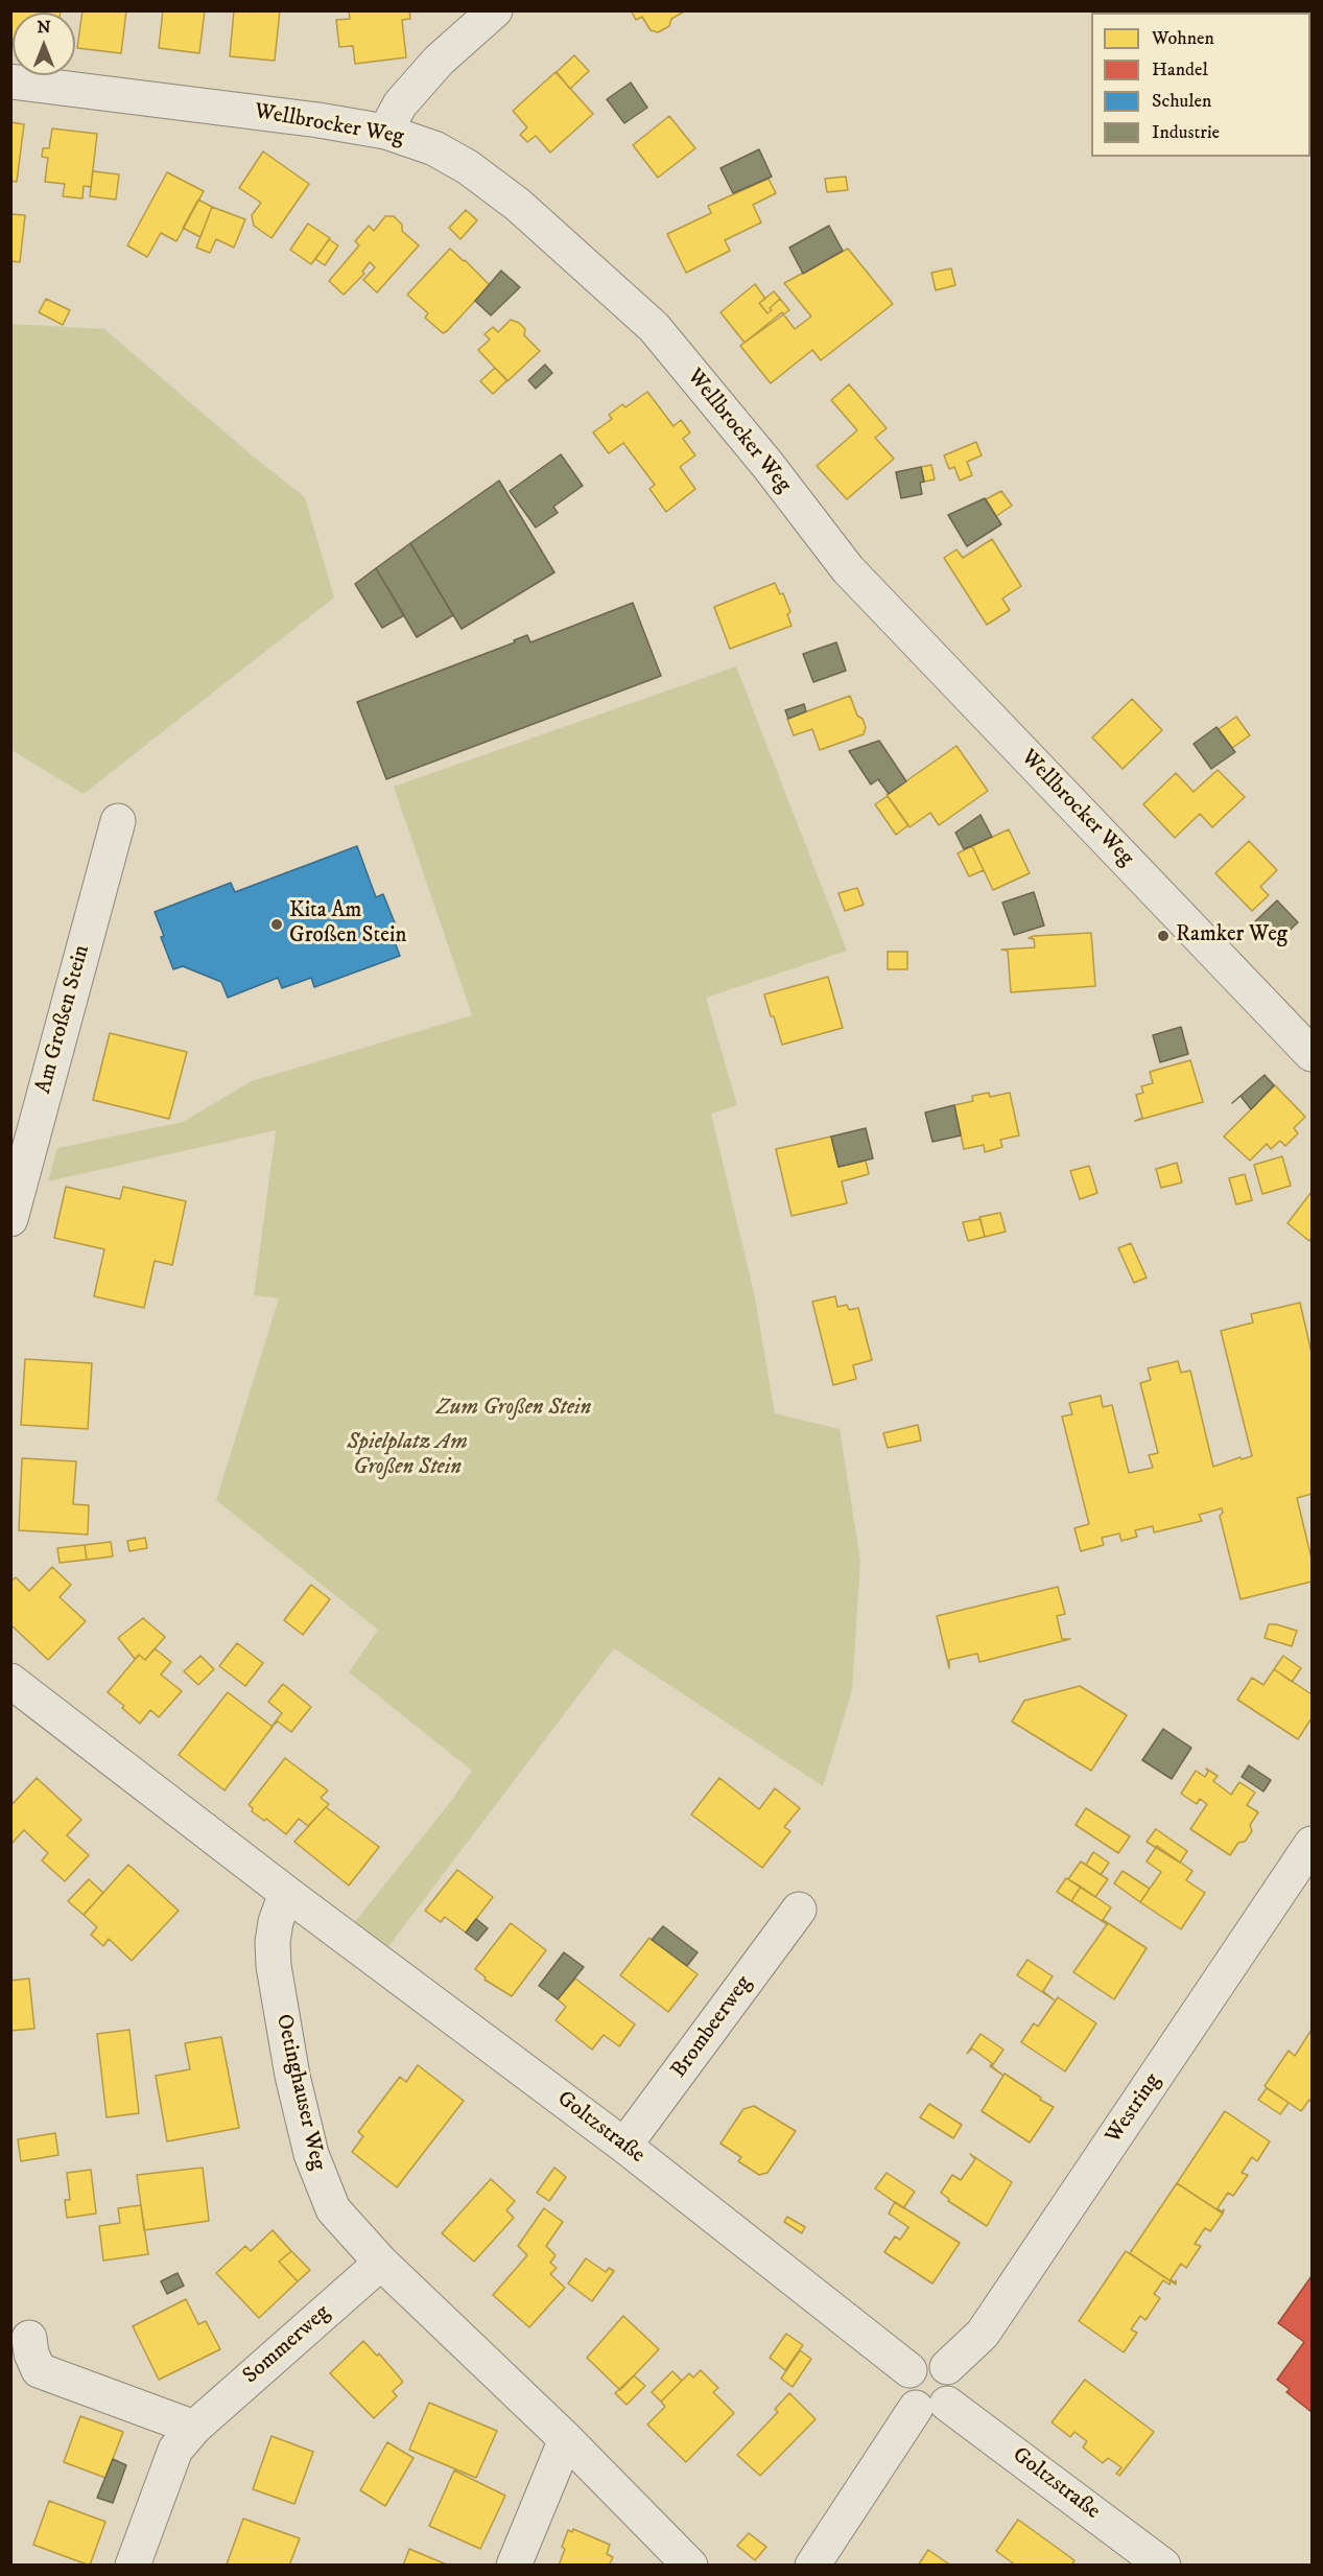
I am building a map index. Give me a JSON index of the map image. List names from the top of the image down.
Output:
{
  "streets": {
    "street": [
      "Wellbrocker Weg",
      "Am Großen Stein",
      "Brombeerweg",
      "Oetinghauser Weg",
      "Westring",
      "Goltzstraße",
      "Sommerweg"
    ]
  },
  "crossings": [
    ["Brombeerweg", "Goltzstraße"],
    ["Oetinghauser Weg", "Goltzstraße"],
    ["Oetinghauser Weg", "Sommerweg"],
    ["Westring", "Goltzstraße"]
  ],
  "parks": ["Zum Großen Stein", "Spielplatz Am Großen Stein"],
  "places": ["Kita Am Großen Stein", "Ramker Weg"],
  "legend": [
    "Wohnen",
    "Handel",
    "Schulen",
    "Industrie"
  ],
  "north": "top"
}
